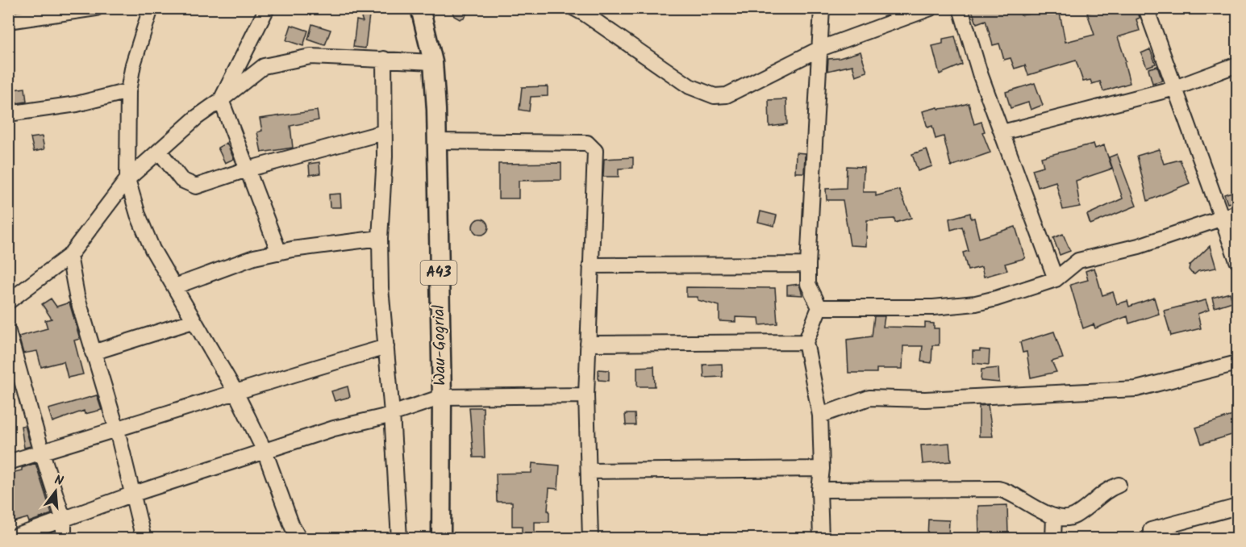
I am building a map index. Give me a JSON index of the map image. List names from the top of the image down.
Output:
{
  "streets": {
    "main road": ["A43", "Wau-Gogrial"]
  },
  "north": "top"
}
